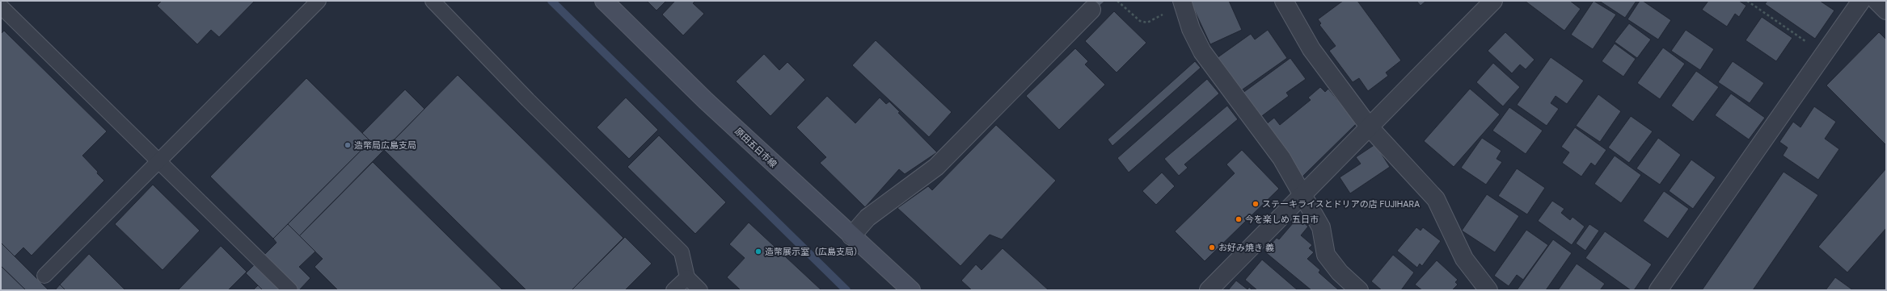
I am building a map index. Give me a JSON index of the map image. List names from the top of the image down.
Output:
{
  "streets": {
    "main road": ["原田五日市線"]
  },
  "places": [
    "造幣局広島支局",
    "ステーキライスとドリアの店 FUJIHARA",
    "今を楽しめ 五日市",
    "お好み焼き 義",
    "造幣展示室（広島支局）"
  ]
}
